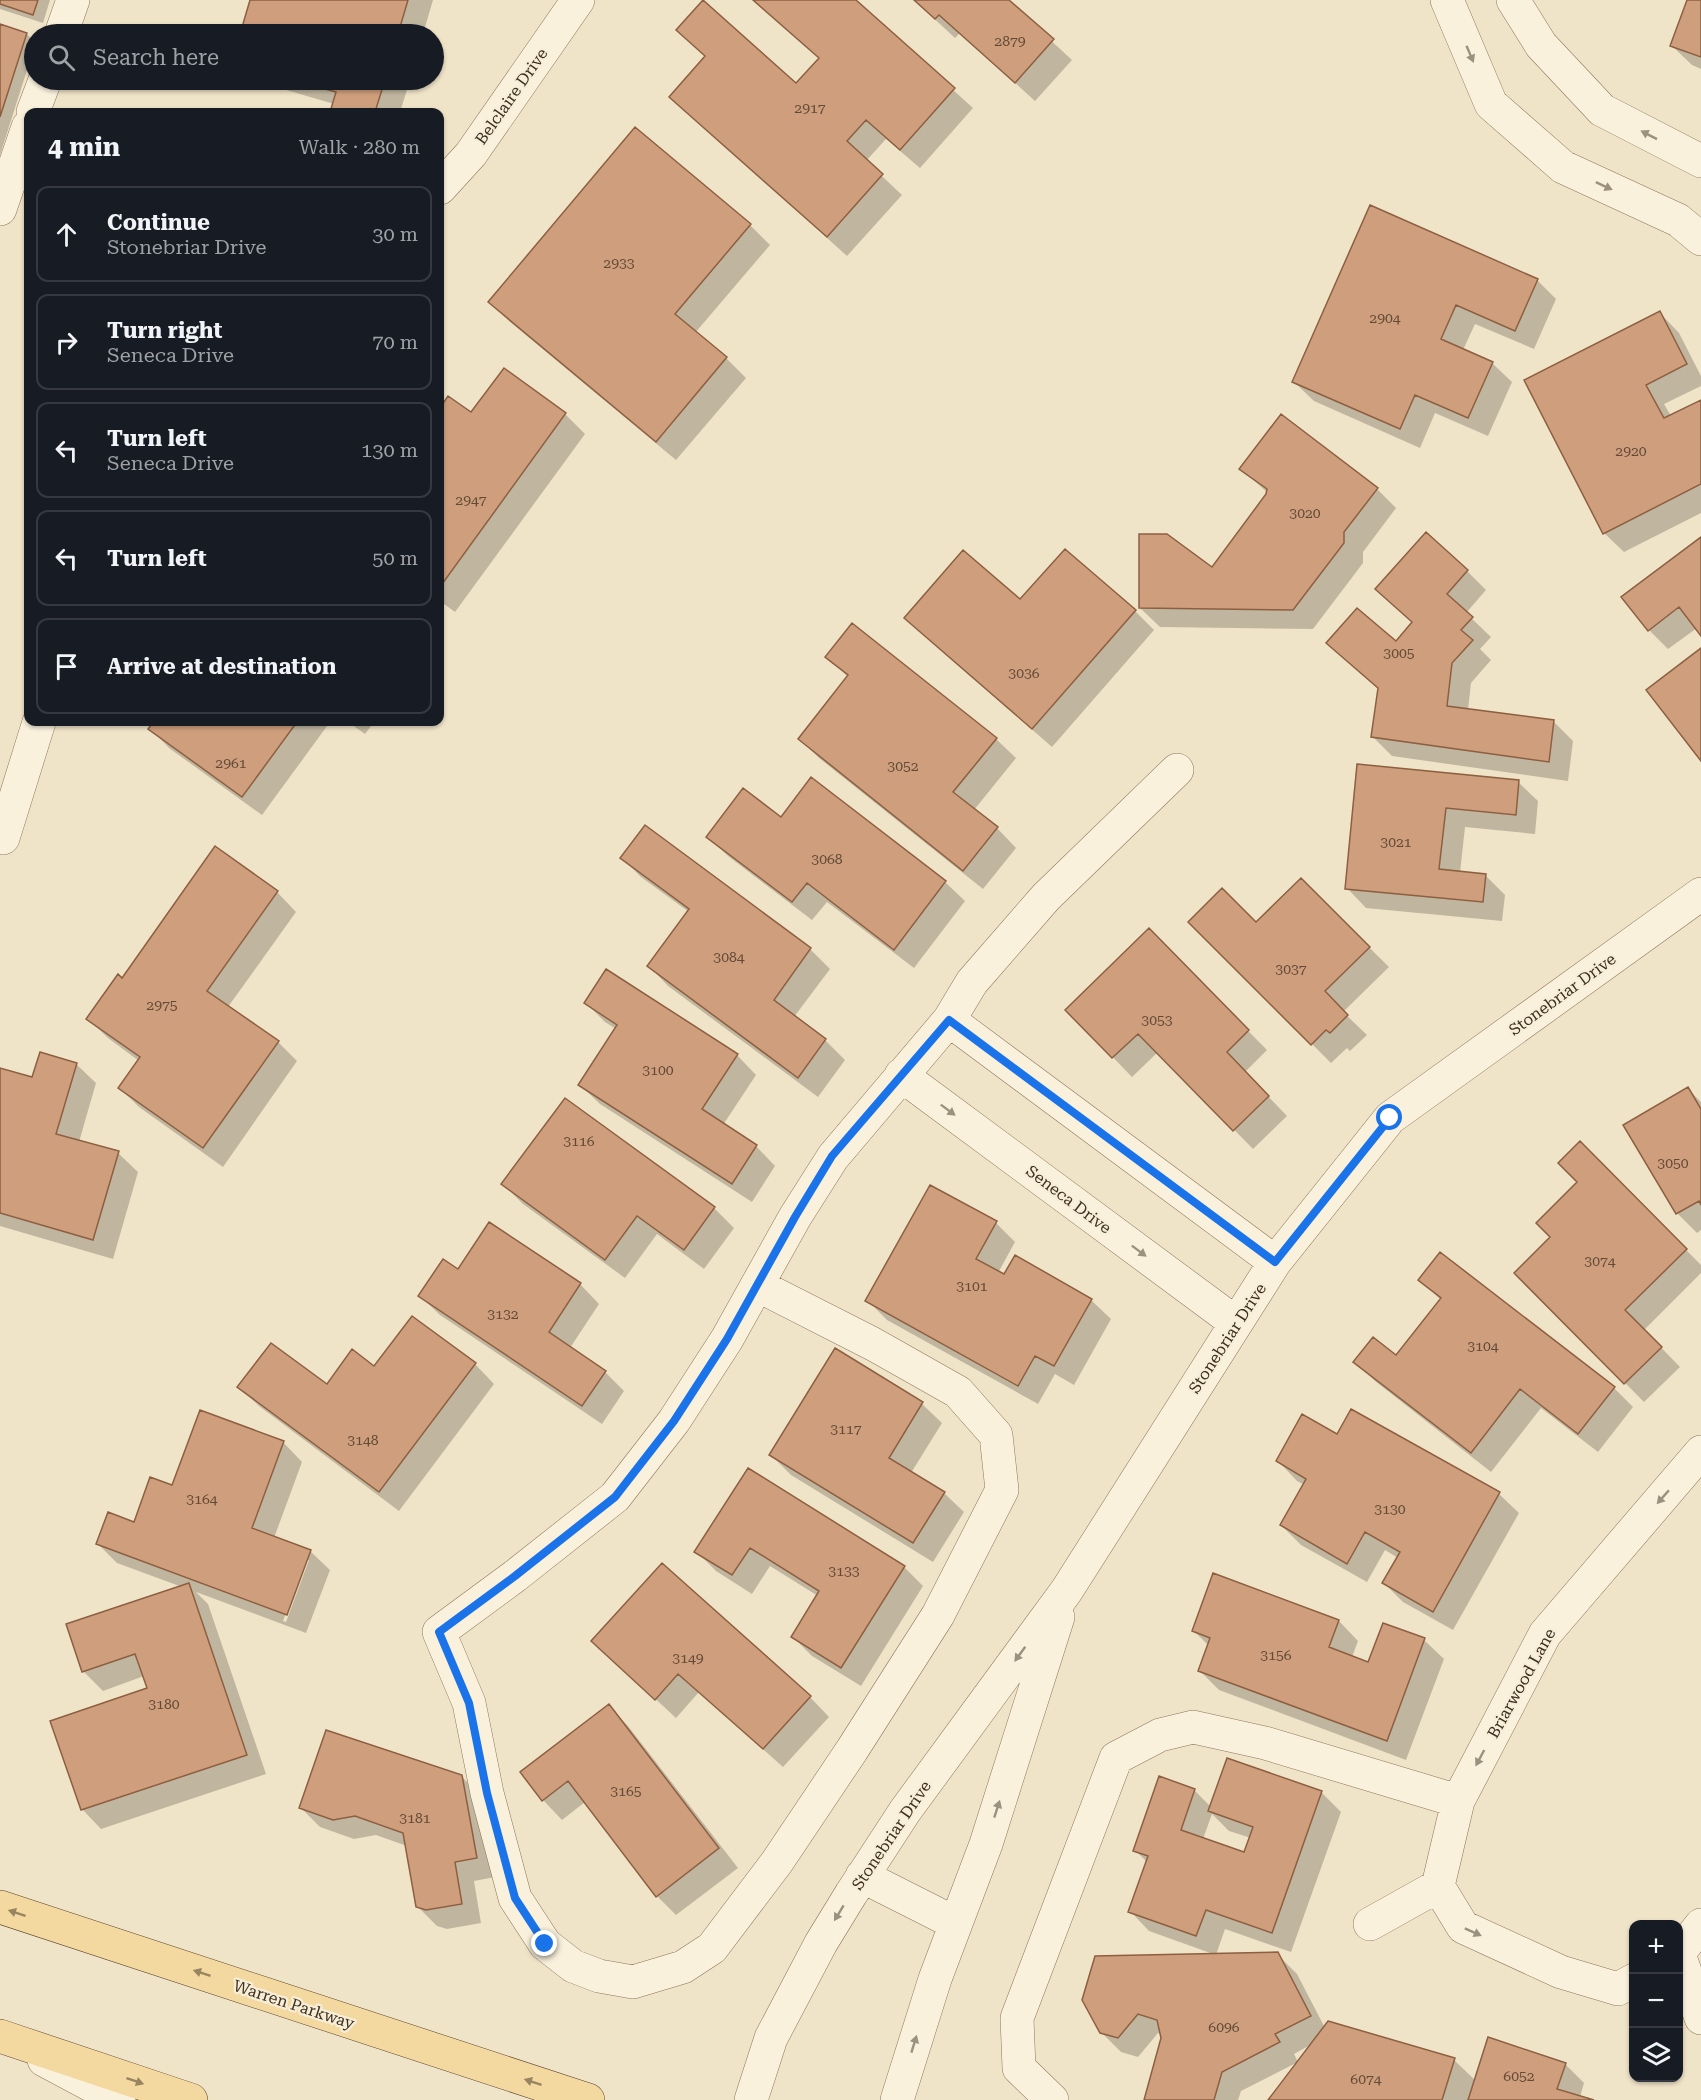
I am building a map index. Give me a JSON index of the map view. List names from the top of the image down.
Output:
{
  "streets": {
    "main road": ["Warren Parkway"],
    "street": [
      "Belclaire Drive",
      "Stonebriar Drive",
      "Seneca Drive",
      "Briarwood Lane"
    ]
  },
  "crossings": [
    ["Stonebriar Drive", "Seneca Drive"]
  ],
  "one_way": ["Briarwood Lane"],
  "house_numbers": [
    "2879",
    "2917",
    "2933",
    "2904",
    "2920",
    "2947",
    "3020",
    "3005",
    "3036",
    "2961",
    "3052",
    "3021",
    "3068",
    "3084",
    "3037",
    "2975",
    "3053",
    "3100",
    "3116",
    "3050",
    "3074",
    "3101",
    "3132",
    "3104",
    "3117",
    "3148",
    "3164",
    "3130",
    "3133",
    "3156",
    "3149",
    "3180",
    "3165",
    "3181",
    "6096",
    "6052",
    "6074"
  ],
  "page": {
    "search": "Search here",
    "heading": ["4 min", "Walk · 280 m"],
    "list": [
      ["Continue", "Stonebriar Drive", "30 m"],
      ["Turn right", "Seneca Drive", "70 m"],
      ["Turn left", "Seneca Drive", "130 m"],
      ["Turn left", "50 m"],
      "Arrive at destination"
    ],
    "map_buttons": ["+", "−"]
  }
}
